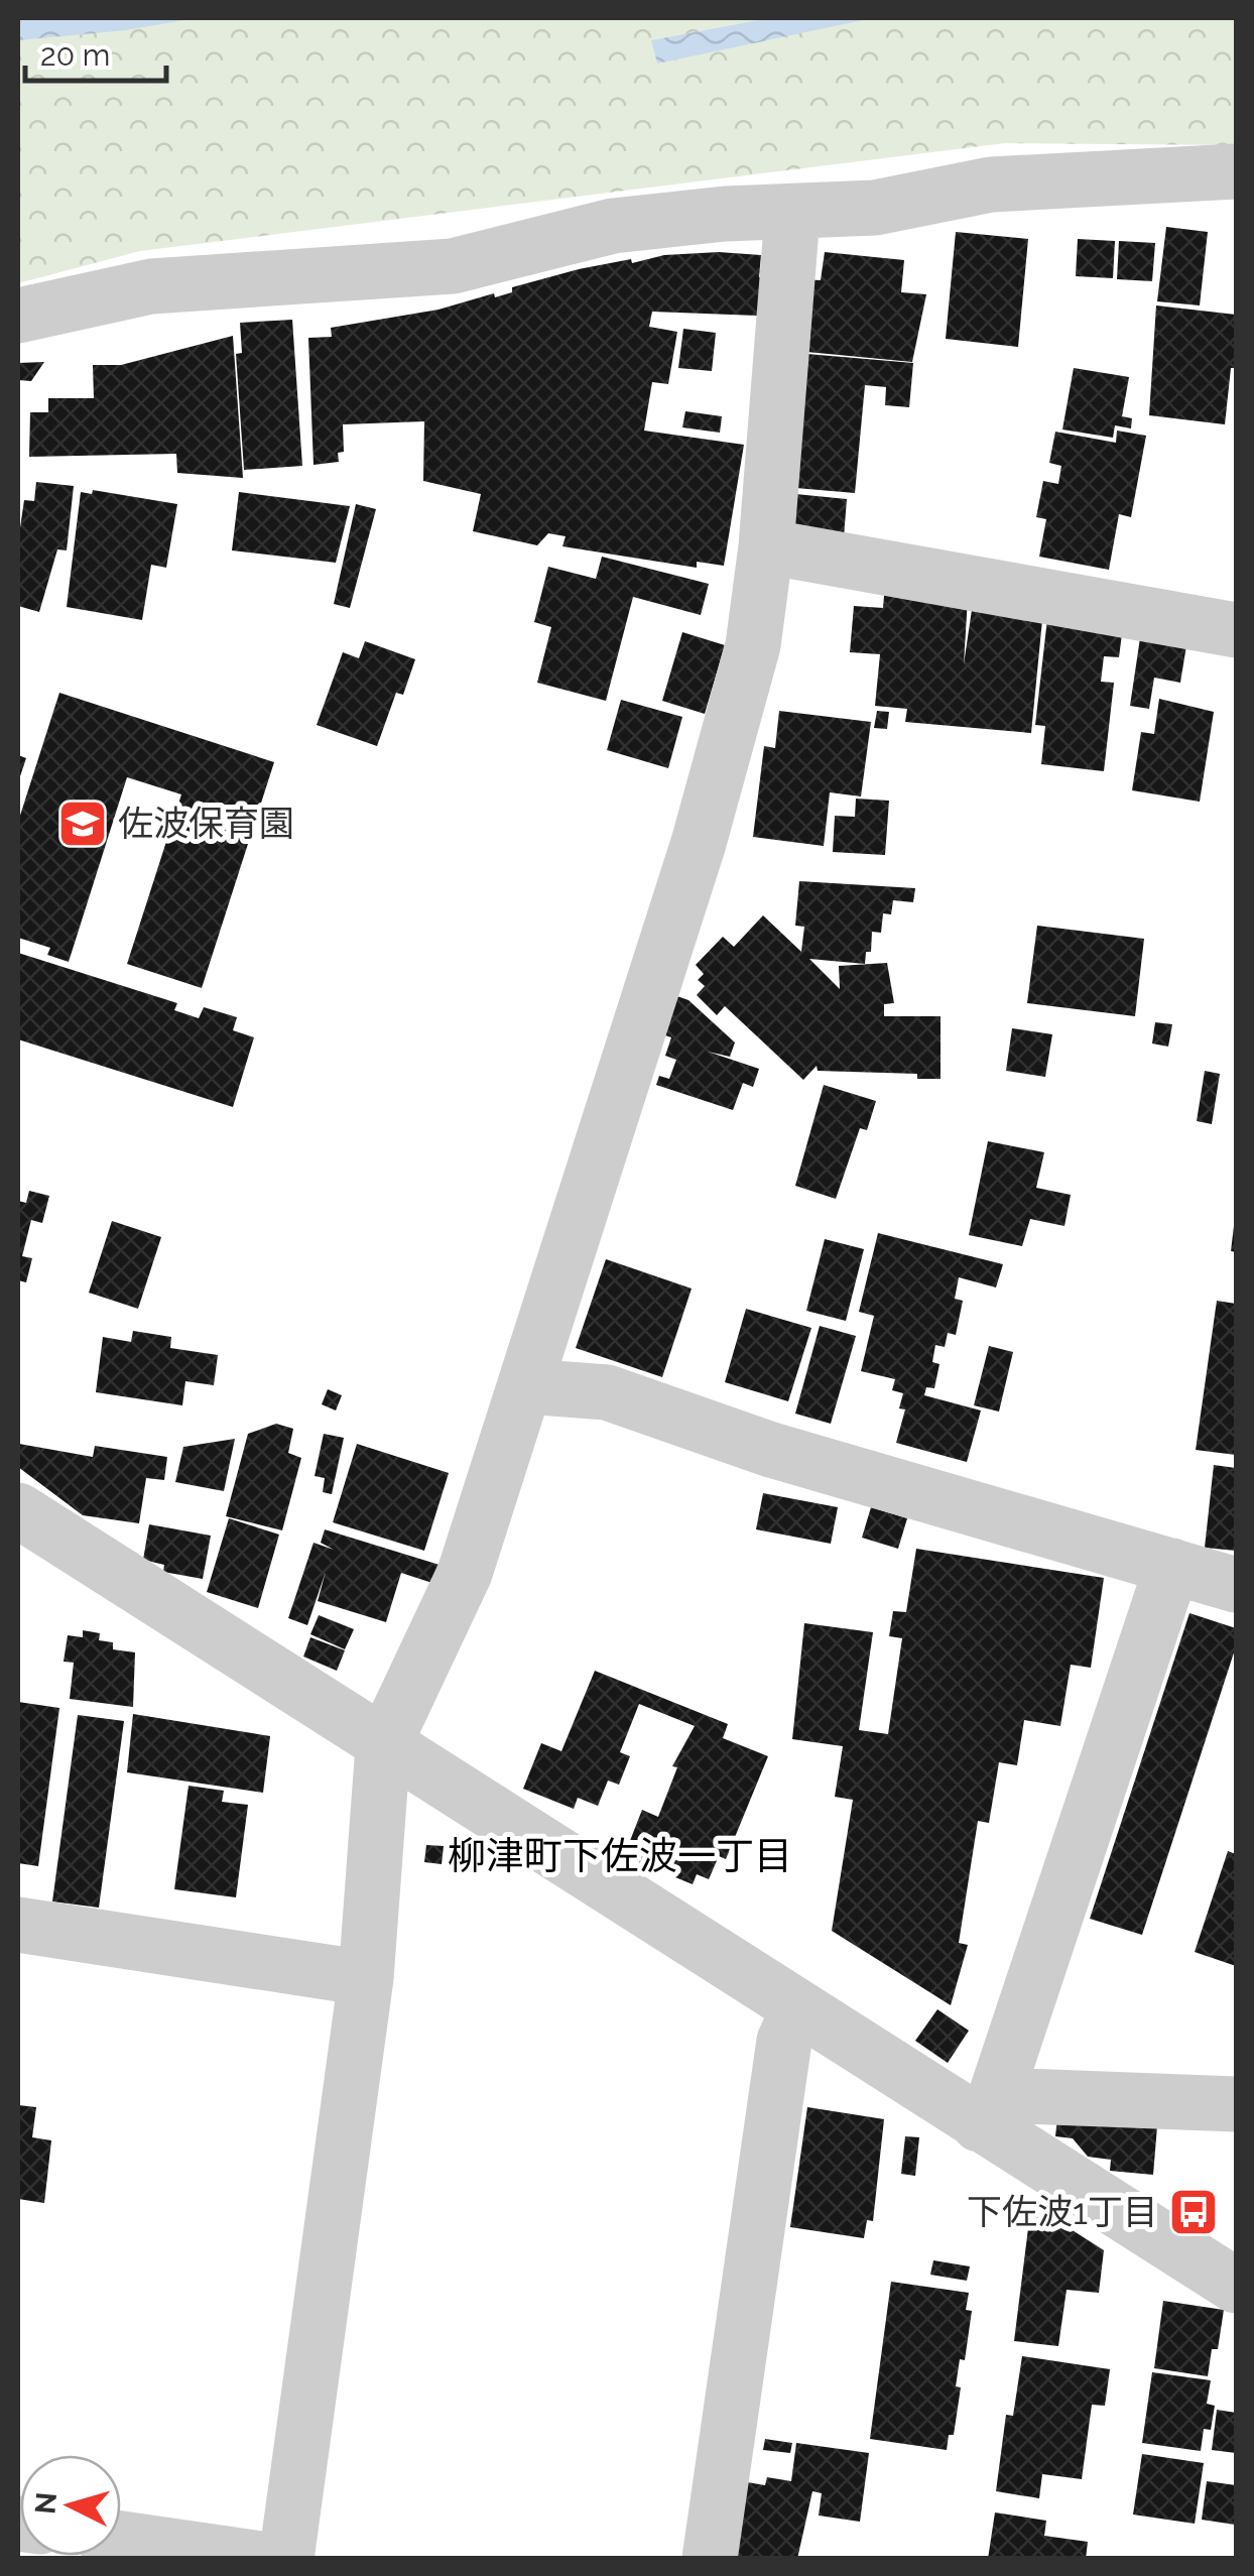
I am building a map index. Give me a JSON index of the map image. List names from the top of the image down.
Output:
{
  "districts": ["柳津町下佐波一丁目"],
  "places": {
    "school or university": ["佐波保育園"],
    "bus stop": ["下佐波1丁目"]
  },
  "scale_bar": "20 m",
  "north": "left"
}
